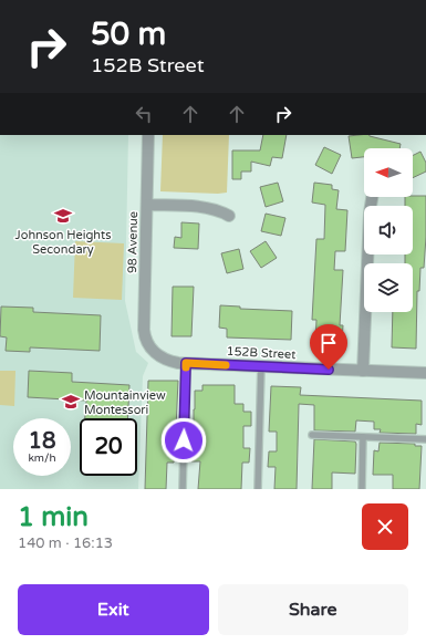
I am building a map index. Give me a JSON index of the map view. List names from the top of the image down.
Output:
{
  "streets": {
    "street": ["98 Avenue", "152B Street"]
  },
  "crossings": [
    ["98 Avenue", "152B Street"]
  ],
  "places": {
    "school or university": ["Johnson Heights Secondary", "Mountainview Montessori"]
  },
  "north": "left",
  "page": {
    "turn": ["50 m", "152B Street"],
    "speed": "18 km/h",
    "limit": "20",
    "heading": ["1 min", "140 m · 16:13"],
    "buttons": ["Exit", "Share"]
  }
}
